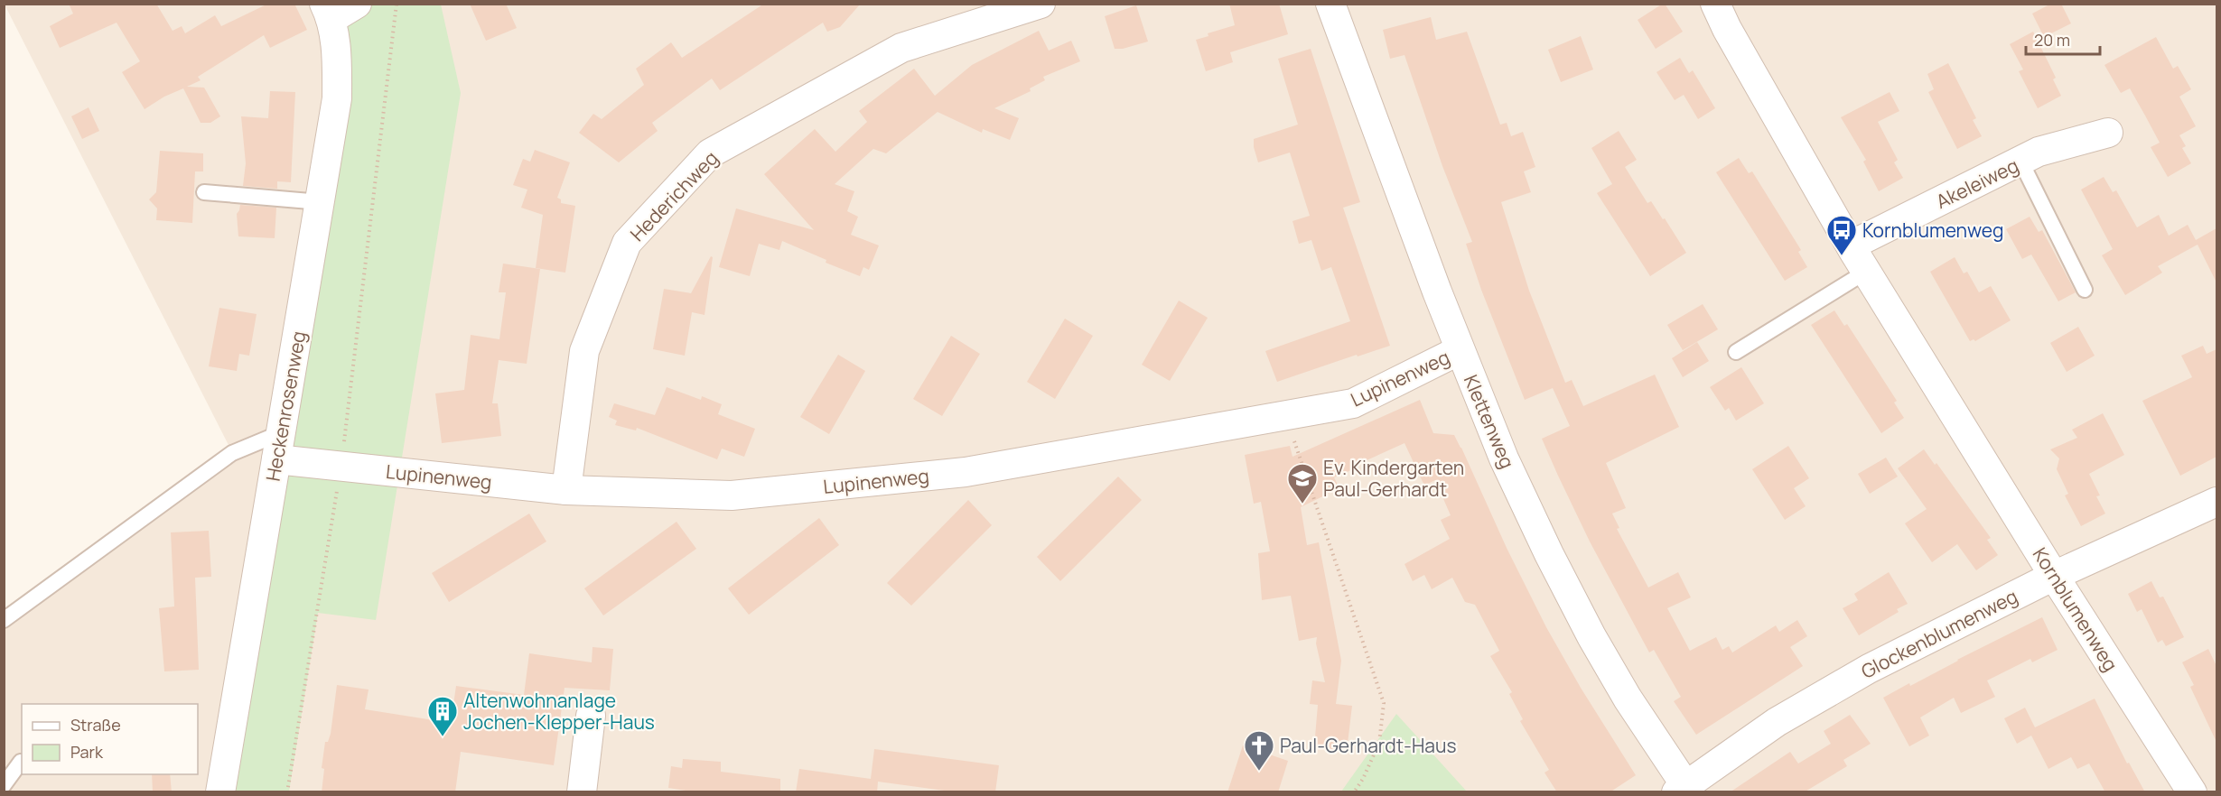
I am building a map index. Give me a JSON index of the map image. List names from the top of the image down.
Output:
{
  "streets": {
    "street": [
      "Akeleiweg",
      "Hederichweg",
      "Lupinenweg",
      "Heckenrosenweg",
      "Klettenweg",
      "Kornblumenweg",
      "Glockenblumenweg"
    ]
  },
  "crossings": [
    ["Akeleiweg", "Kornblumenweg"],
    ["Hederichweg", "Lupinenweg"],
    ["Lupinenweg", "Heckenrosenweg"],
    ["Lupinenweg", "Klettenweg"],
    ["Klettenweg", "Glockenblumenweg"],
    ["Kornblumenweg", "Glockenblumenweg"]
  ],
  "places": {
    "bus stop": ["Kornblumenweg"],
    "school or university": ["Ev. Kindergarten Paul-Gerhardt"],
    "building": ["Altenwohnanlage Jochen-Klepper-Haus"],
    "church": ["Paul-Gerhardt-Haus"]
  },
  "legend": ["Straße", "Park"],
  "scale_bar": "20 m"
}
